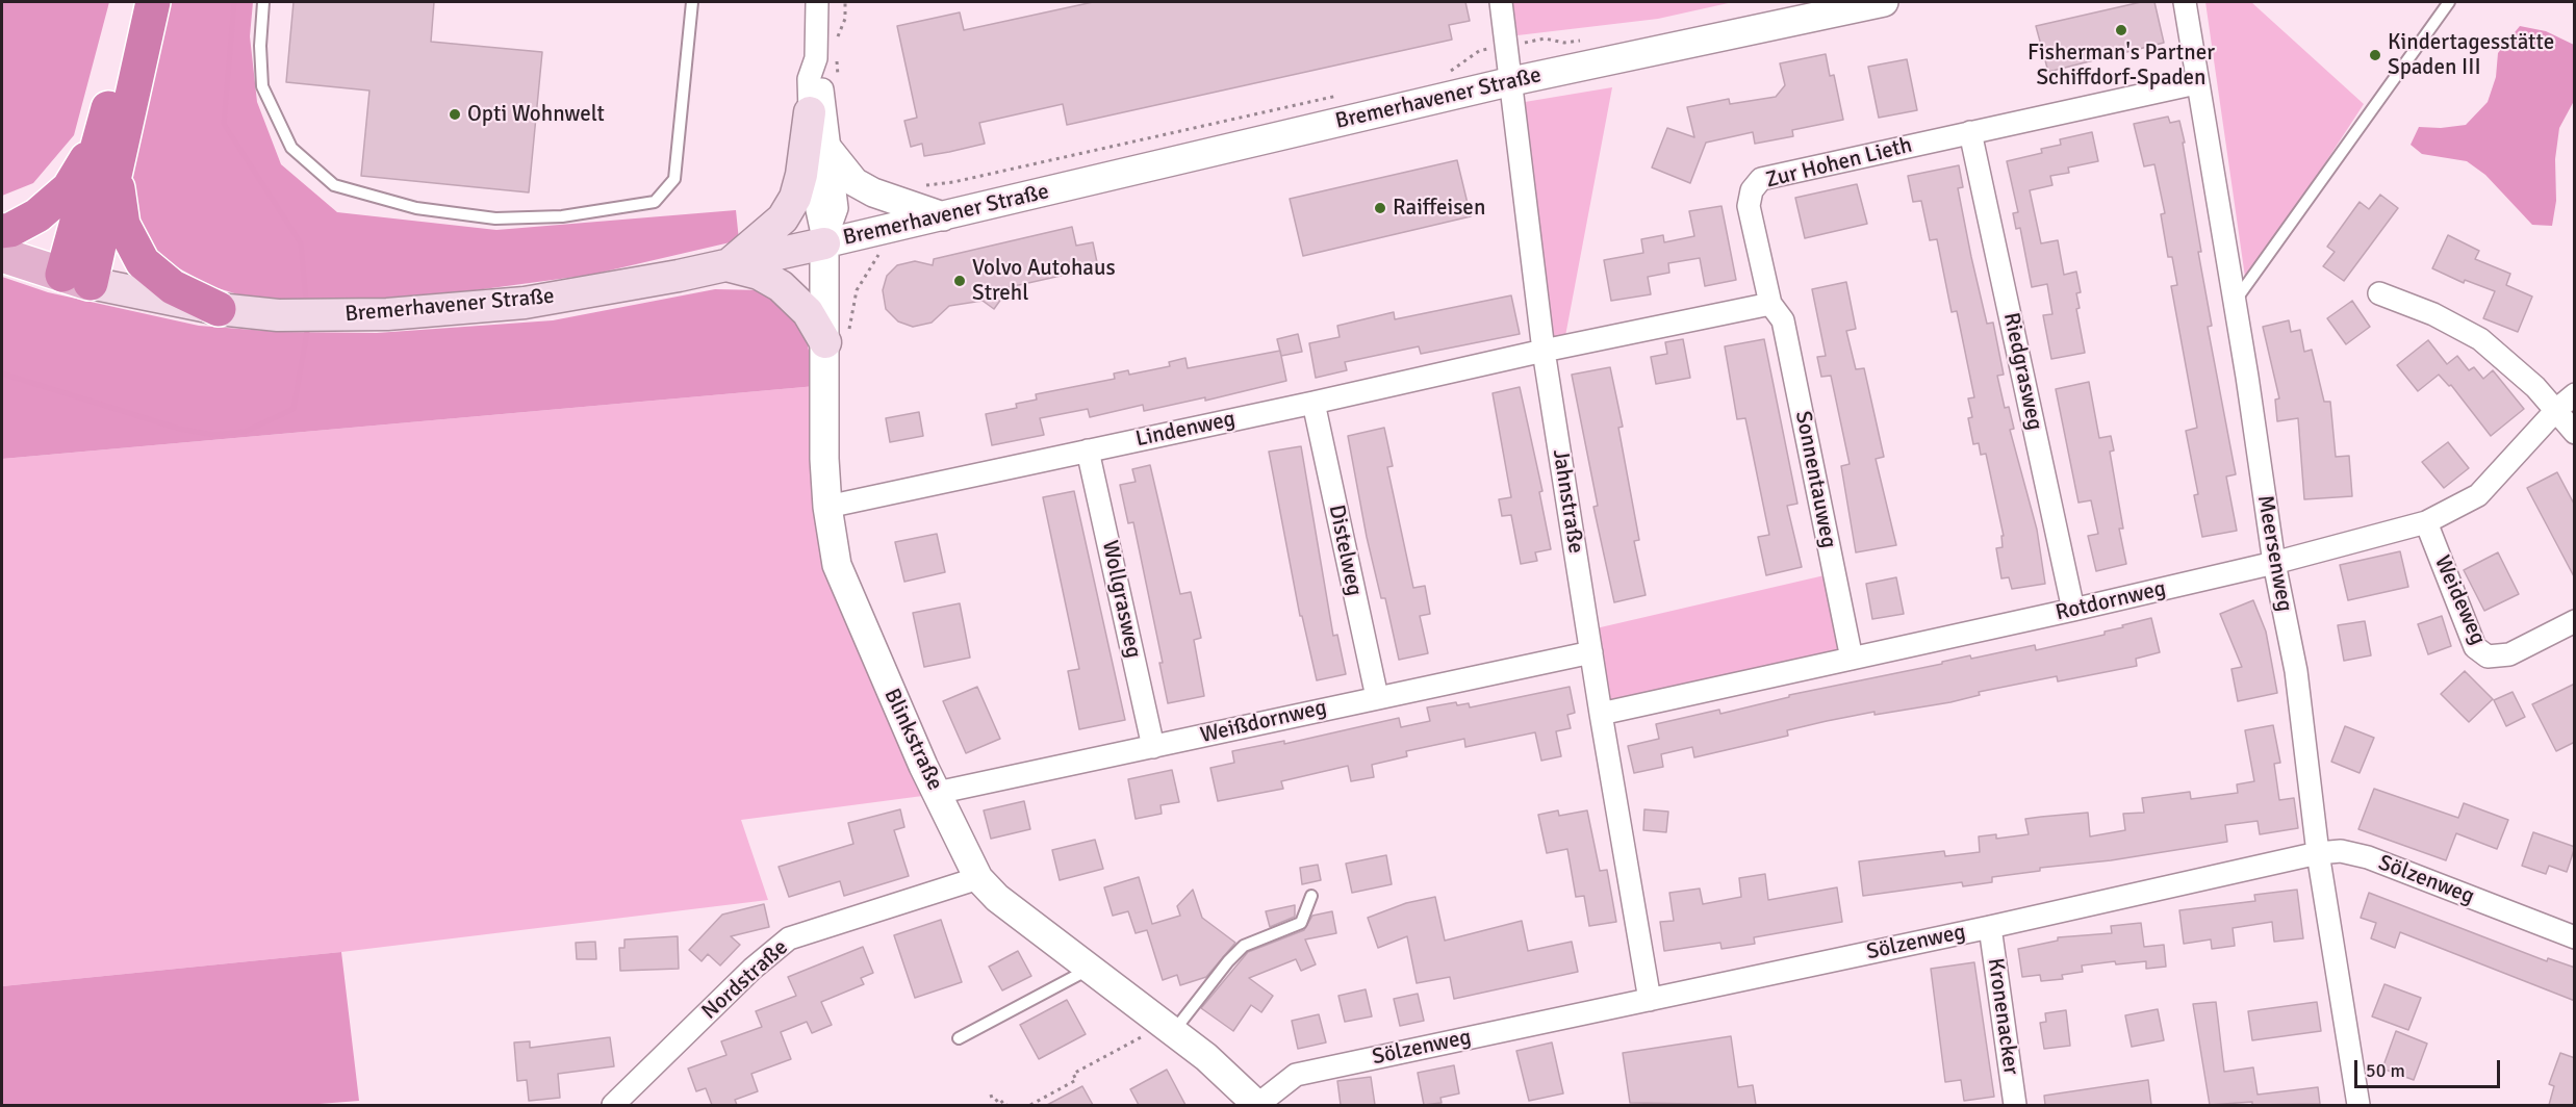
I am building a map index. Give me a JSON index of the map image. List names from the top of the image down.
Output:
{
  "streets": {
    "main road": ["Bremerhavener Straße"],
    "street": [
      "Zur Hohen Lieth",
      "Riedgrasweg",
      "Lindenweg",
      "Sonnentauweg",
      "Jahnstraße",
      "Distelweg",
      "Meersenweg",
      "Wollgrasweg",
      "Weideweg",
      "Rotdornweg",
      "Weißdornweg",
      "Blinkstraße",
      "Sölzenweg",
      "Nordstraße",
      "Kronenacker"
    ]
  },
  "crossings": [
    ["Bremerhavener Straße", "Jahnstraße"],
    ["Bremerhavener Straße", "Blinkstraße"],
    ["Zur Hohen Lieth", "Riedgrasweg"],
    ["Zur Hohen Lieth", "Sonnentauweg"],
    ["Zur Hohen Lieth", "Meersenweg"],
    ["Riedgrasweg", "Rotdornweg"],
    ["Lindenweg", "Jahnstraße"],
    ["Lindenweg", "Distelweg"],
    ["Lindenweg", "Wollgrasweg"],
    ["Lindenweg", "Blinkstraße"],
    ["Sonnentauweg", "Rotdornweg"],
    ["Jahnstraße", "Rotdornweg"],
    ["Jahnstraße", "Weißdornweg"],
    ["Jahnstraße", "Sölzenweg"],
    ["Distelweg", "Weißdornweg"],
    ["Meersenweg", "Rotdornweg"],
    ["Meersenweg", "Sölzenweg"],
    ["Wollgrasweg", "Weißdornweg"],
    ["Weideweg", "Rotdornweg"],
    ["Weißdornweg", "Blinkstraße"],
    ["Blinkstraße", "Sölzenweg"],
    ["Blinkstraße", "Nordstraße"],
    ["Sölzenweg", "Kronenacker"]
  ],
  "places": [
    "Fisherman's Partner Schiffdorf-Spaden",
    "Kindertagesstätte Spaden III",
    "Opti Wohnwelt",
    "Raiffeisen",
    "Volvo Autohaus Strehl"
  ],
  "scale_bar": "50 m"
}
